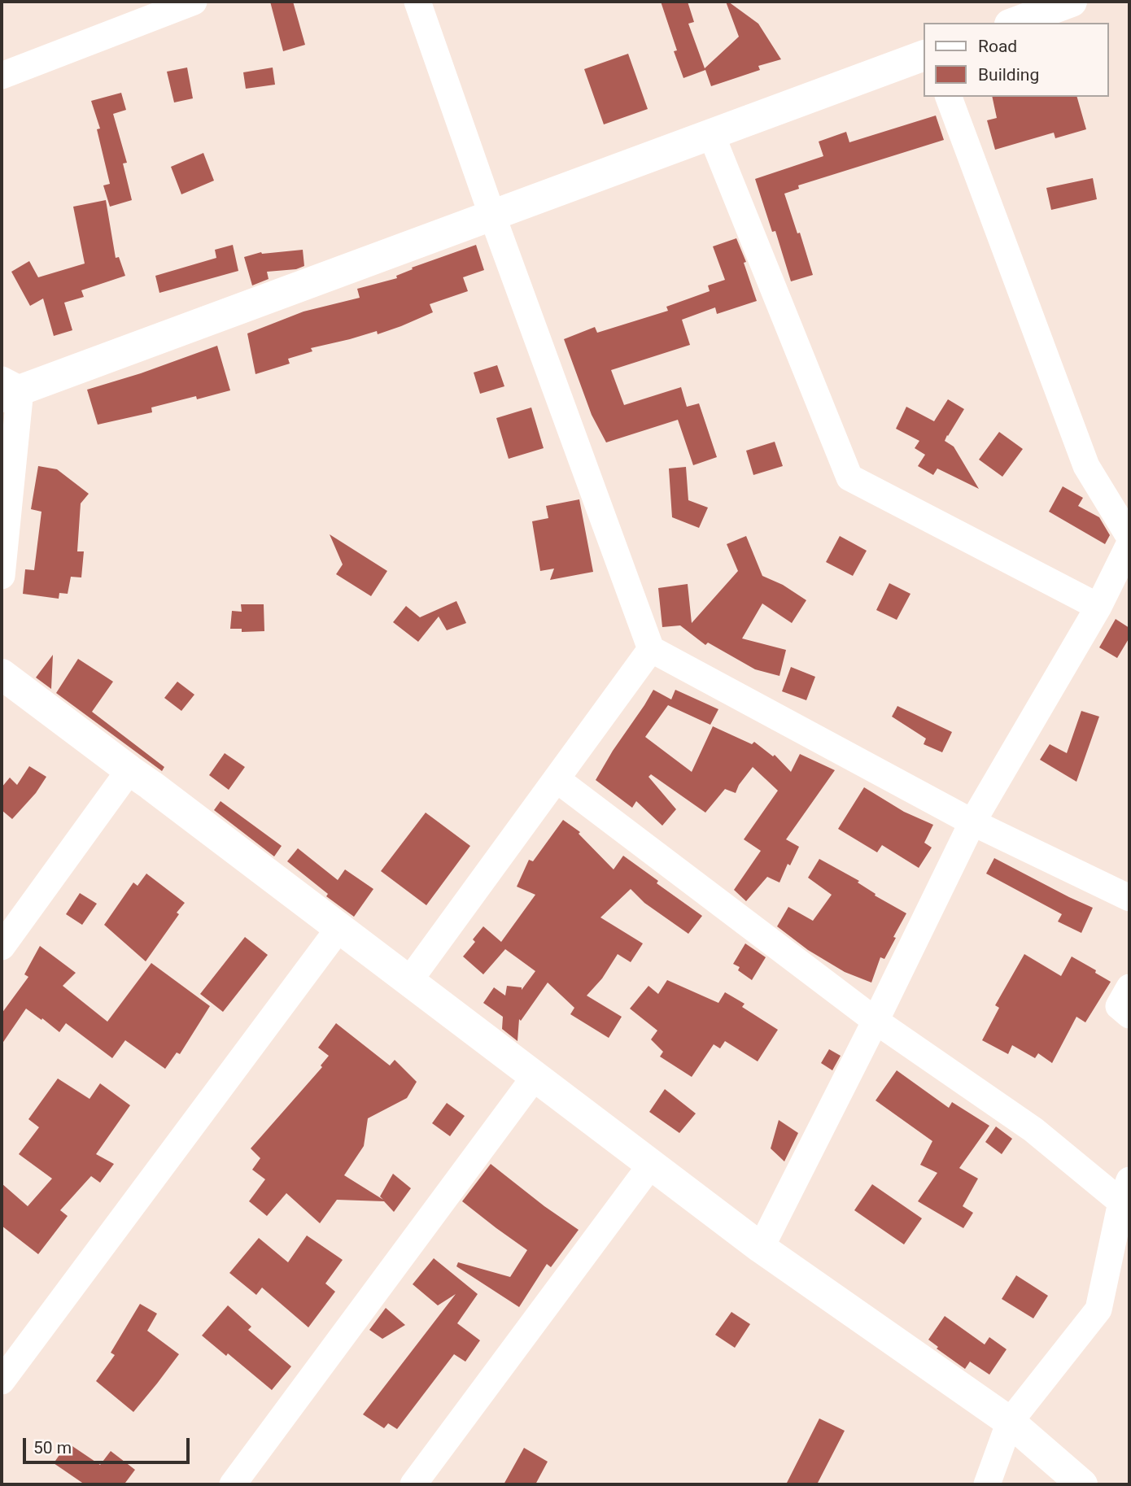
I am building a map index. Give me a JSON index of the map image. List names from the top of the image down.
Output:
{
  "legend": ["Road", "Building"],
  "scale_bar": "50 m"
}
